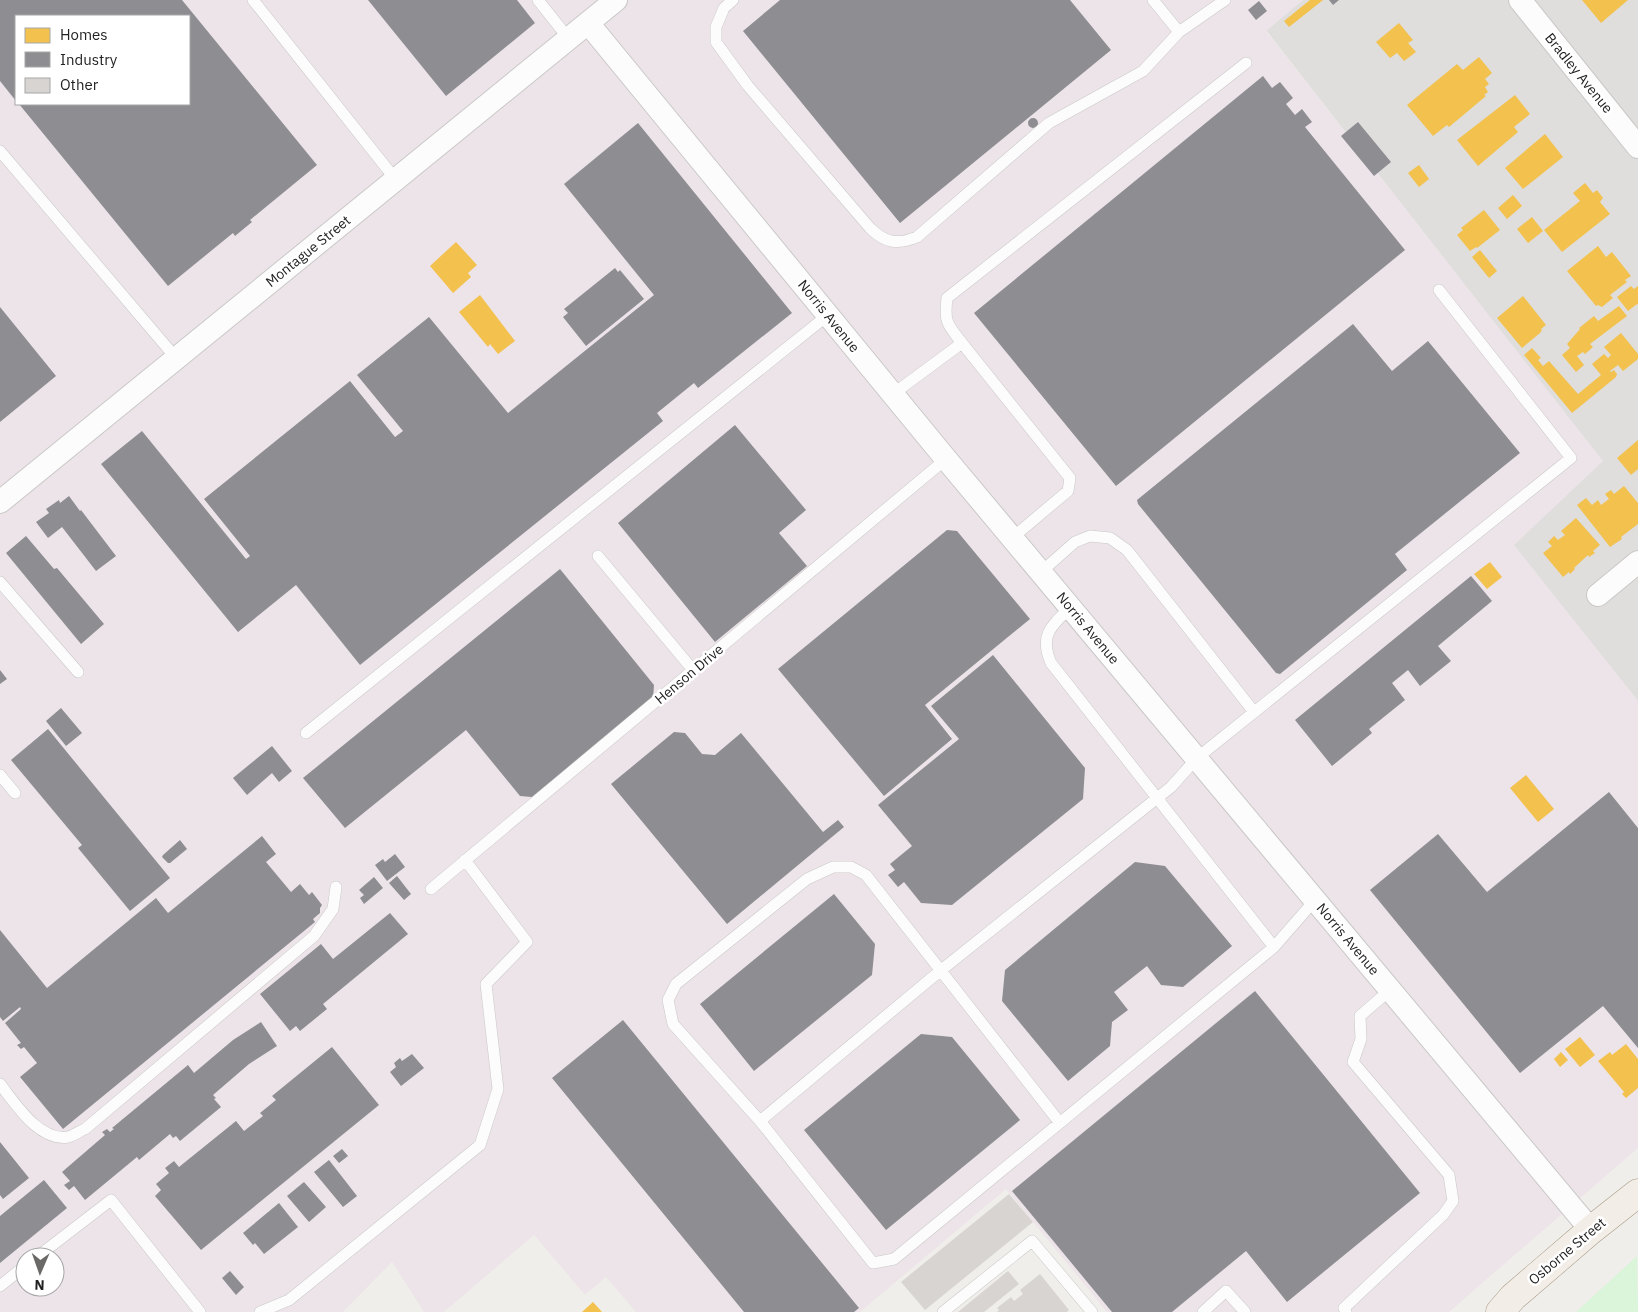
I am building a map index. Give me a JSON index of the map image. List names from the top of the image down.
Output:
{
  "streets": {
    "main road": ["Osborne Street"],
    "street": ["Bradley Avenue", "Montague Street", "Norris Avenue"],
    "lane": ["Henson Drive"]
  },
  "crossings": [
    ["Montague Street", "Norris Avenue"],
    ["Norris Avenue", "Henson Drive"],
    ["Norris Avenue", "Osborne Street"]
  ],
  "legend": ["Homes", "Industry", "Other"],
  "north": "bottom"
}
